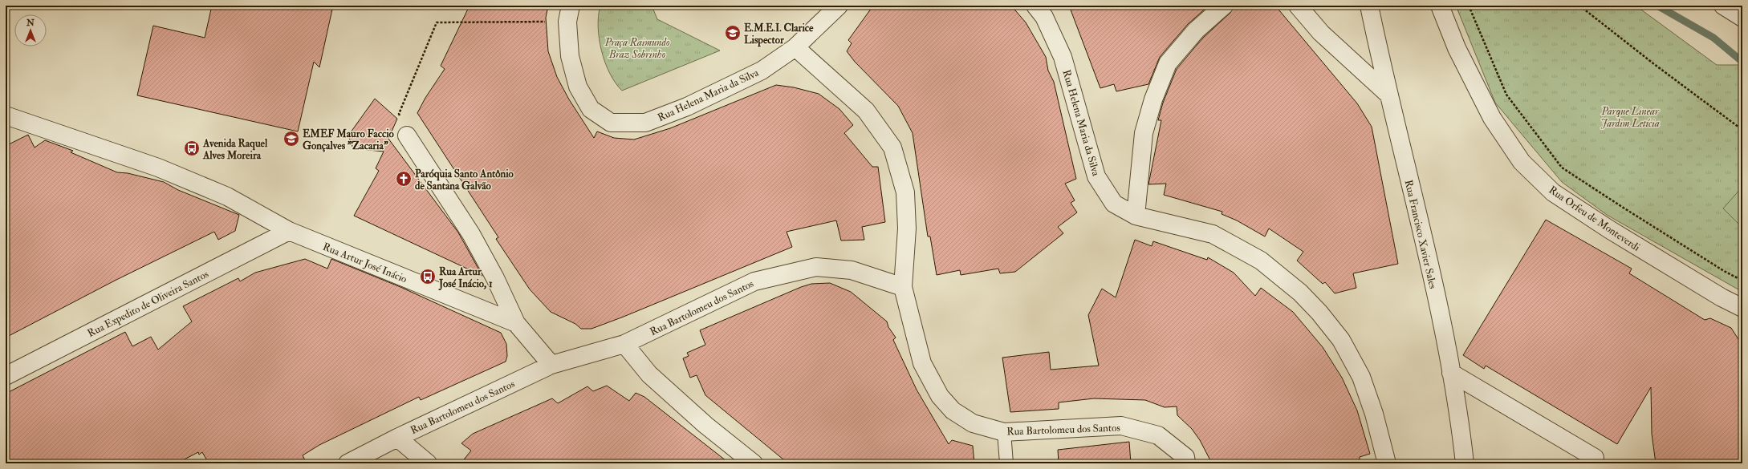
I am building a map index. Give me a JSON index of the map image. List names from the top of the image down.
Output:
{
  "streets": {
    "street": [
      "Rua Helena Maria da Silva",
      "Rua Orfeu de Monteverdi",
      "Rua Francisco Xavier Sales",
      "Rua Artur José Inácio",
      "Rua Expedito de Oliveira Santos",
      "Rua Bartolomeu dos Santos"
    ]
  },
  "crossings": [
    ["Rua Artur José Inácio", "Rua Expedito de Oliveira Santos"],
    ["Rua Artur José Inácio", "Rua Bartolomeu dos Santos"]
  ],
  "parks": ["Praça Raimundo Braz Sobrinho", "Parque Linear Jardim Letícia"],
  "places": {
    "school or university": ["E.M.E.I. Clarice Lispector", "EMEF Mauro Faccio Gonçalves \"Zacaria\""],
    "bus stop": ["Avenida Raquel Alves Moreira", "Rua Artur José Inácio, 1"],
    "church": ["Paróquia Santo Antônio de Santana Galvão"]
  },
  "north": "top"
}
